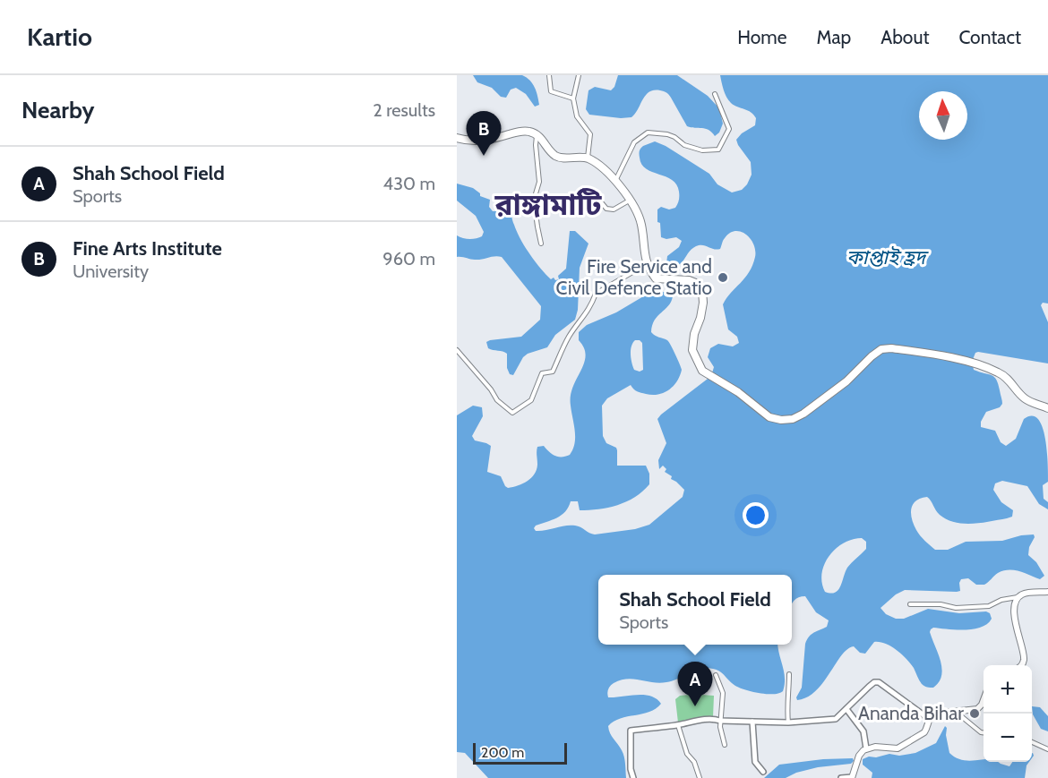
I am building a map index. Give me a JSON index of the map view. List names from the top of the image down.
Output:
{
  "districts": ["রাঙ্গামাটি"],
  "water": ["কাপ্তাই হ্রদ"],
  "places": ["Fire Service and Civil Defence Statio", "Ananda Bihar"],
  "scale_bar": "200 m",
  "north": "top",
  "page": {
    "header": "Kartio",
    "nav": [
      "Home",
      "Map",
      "About",
      "Contact"
    ],
    "heading": ["Nearby", "2 results"],
    "pins": ["B", "A"],
    "list": [
      {
        "mark": "A",
        "name": "Shah School Field",
        "note": "Sports",
        "value": "430 m"
      },
      {
        "mark": "B",
        "name": "Fine Arts Institute",
        "note": "University",
        "value": "960 m"
      }
    ],
    "popup": ["Shah School Field", "Sports"],
    "map_buttons": ["+", "−"],
    "scale": "200 m"
  }
}
